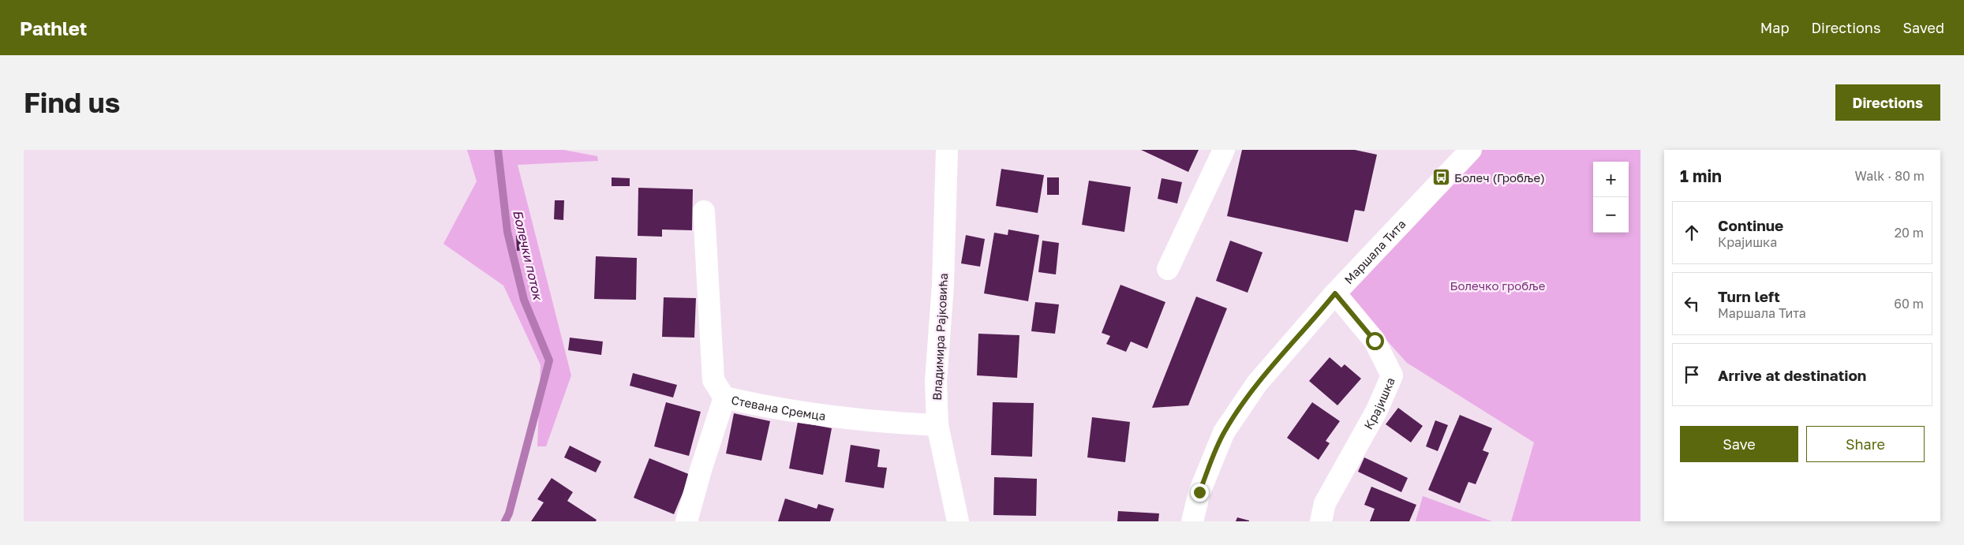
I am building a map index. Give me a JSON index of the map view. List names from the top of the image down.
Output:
{
  "streets": {
    "street": [
      "Маршала Тита",
      "Владимира Рајковића",
      "Крајишка",
      "Стевана Сремца"
    ]
  },
  "crossings": [
    ["Маршала Тита", "Крајишка"],
    ["Владимира Рајковића", "Стевана Сремца"]
  ],
  "water": ["Болечки поток"],
  "parks": ["Болечко гробље"],
  "places": {
    "bus stop": ["Болеч (Гробље)"]
  },
  "page": {
    "header": "Pathlet",
    "nav": ["Map", "Directions", "Saved"],
    "buttons": [
      "Directions",
      ["Save", "Share"]
    ],
    "title": "Find us",
    "heading": ["1 min", "Walk · 80 m"],
    "map_buttons": ["+", "−"],
    "list": [
      ["Continue", "Крајишка", "20 m"],
      ["Turn left", "Маршала Тита", "60 m"],
      "Arrive at destination"
    ]
  }
}
